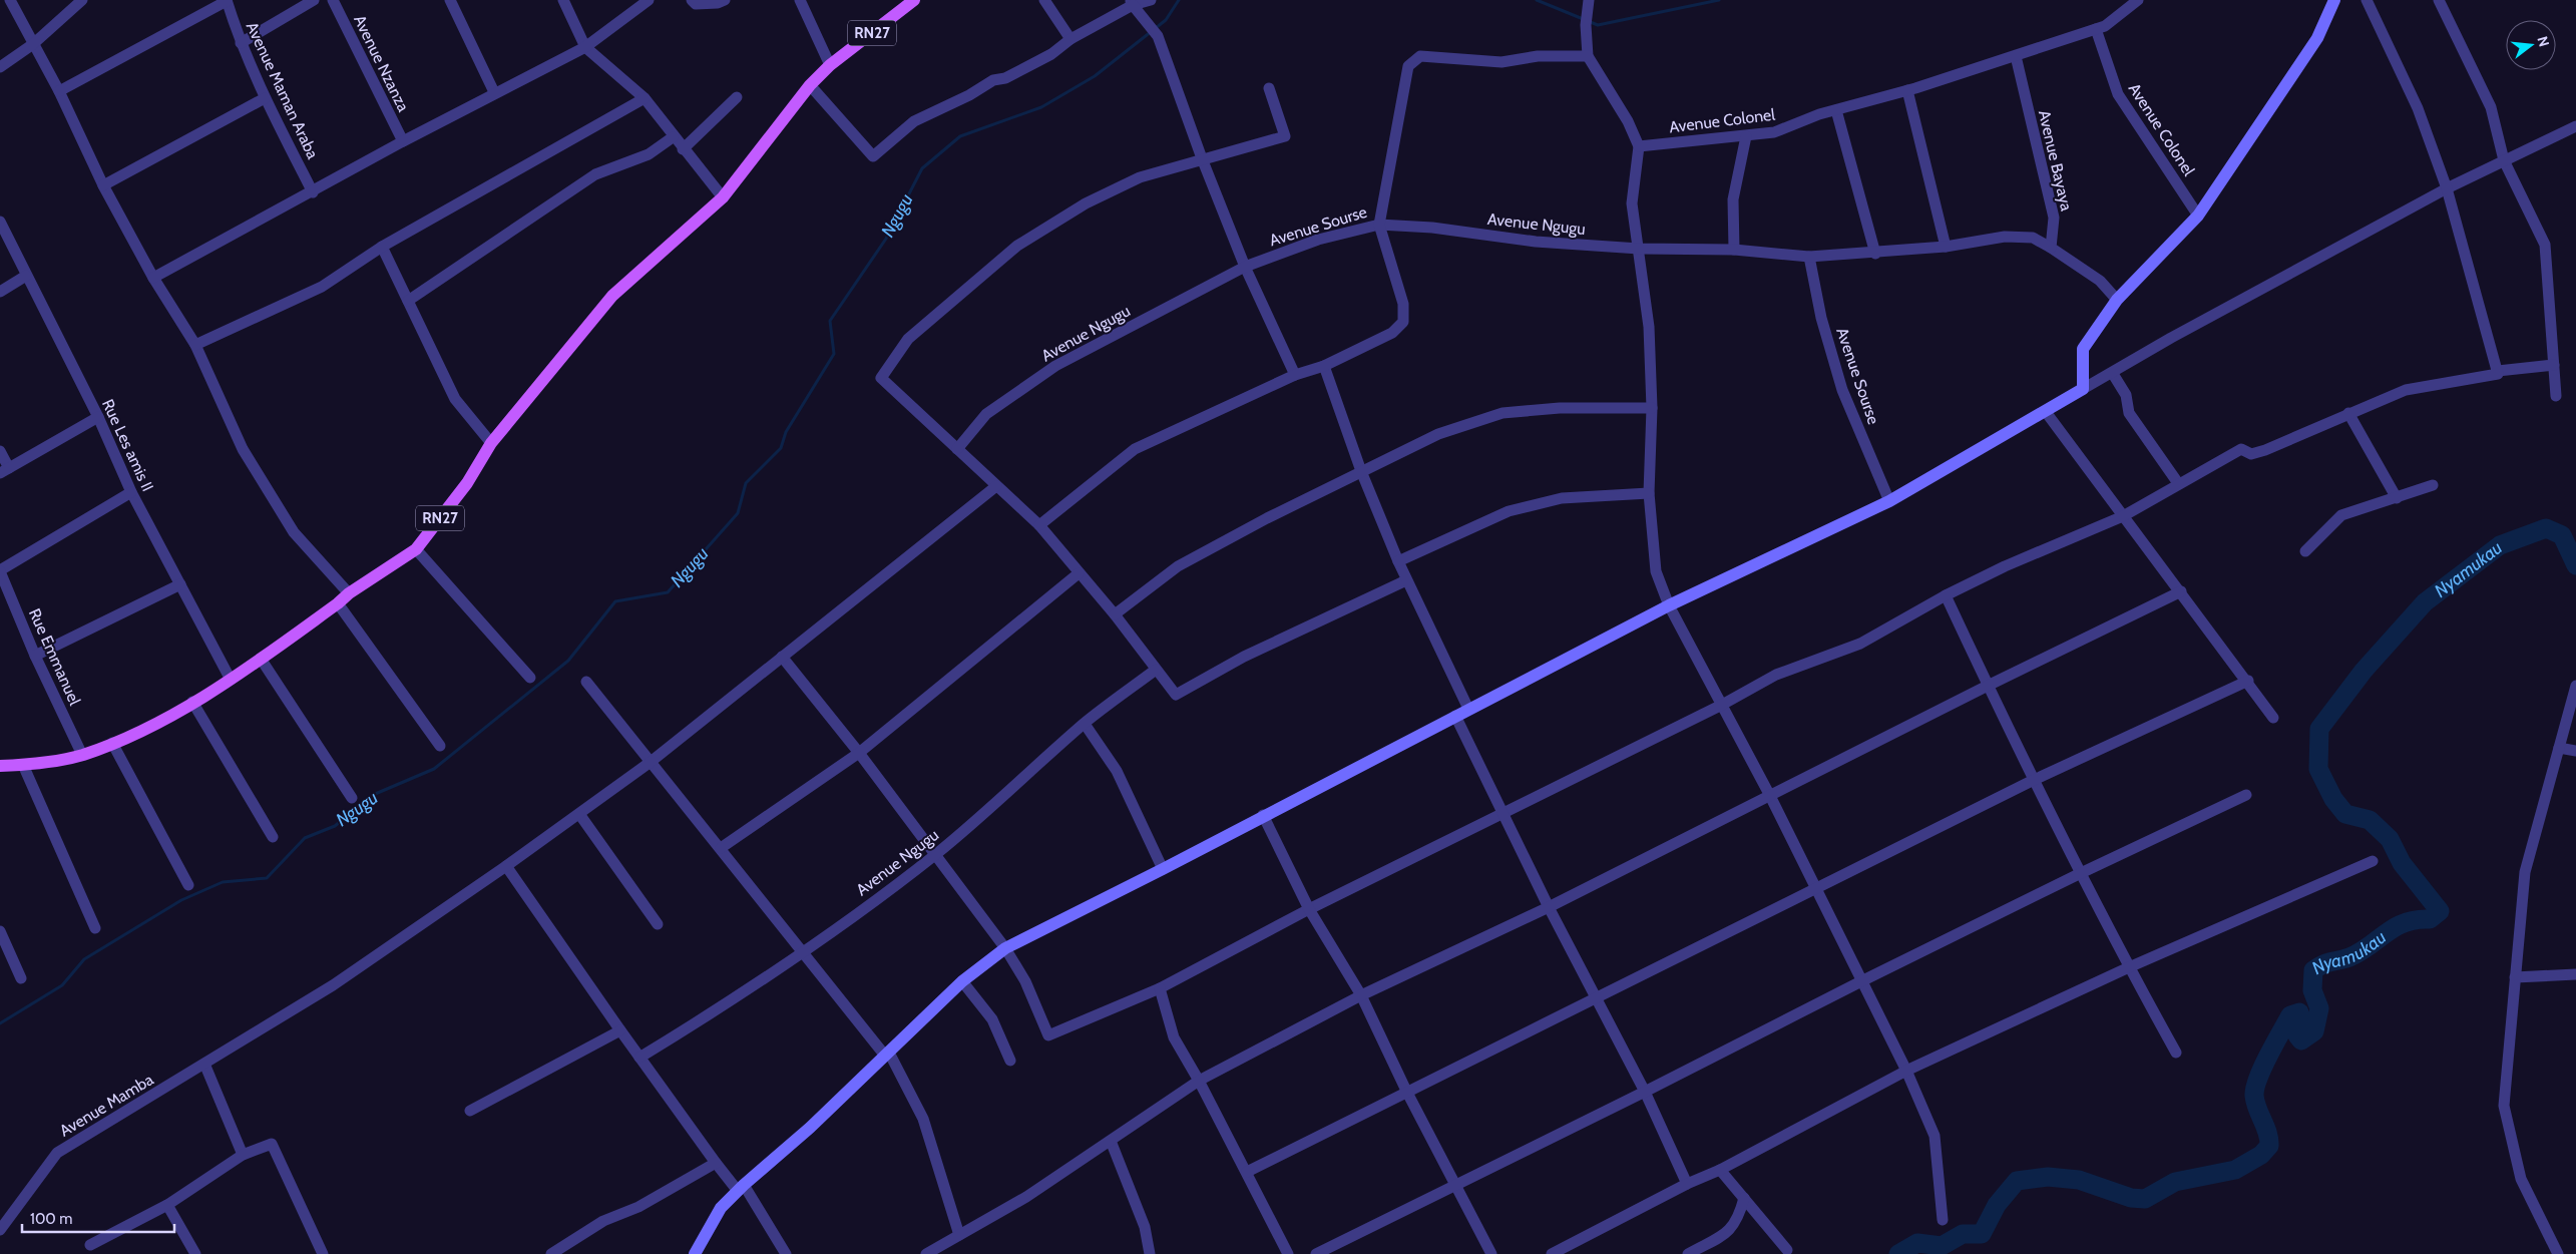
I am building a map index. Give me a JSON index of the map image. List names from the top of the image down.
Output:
{
  "streets": {
    "main road": ["RN27"],
    "street": [
      "Avenue Nzanza",
      "Avenue Maman Araba",
      "Avenue Colonel",
      "Avenue Bayaya",
      "Avenue Ngugu",
      "Avenue Sourse",
      "Rue Les amis II",
      "Rue Emmanuel",
      "Avenue Mamba"
    ]
  },
  "crossings": [
    ["RN27", "Rue Les amis II"],
    ["RN27", "Rue Emmanuel"],
    ["Avenue Colonel", "Avenue Bayaya"],
    ["Avenue Bayaya", "Avenue Ngugu"],
    ["Avenue Ngugu", "Avenue Sourse"]
  ],
  "water": ["Ngugu", "Nyamukau"],
  "scale_bar": "100 m",
  "north": "right"
}
